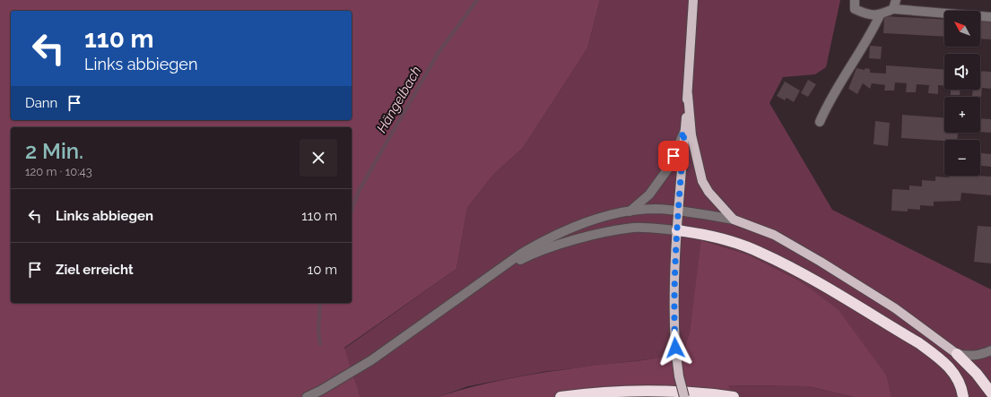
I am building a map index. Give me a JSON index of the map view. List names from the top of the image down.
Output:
{
  "water": ["Hängelbach"],
  "north": "top left",
  "page": {
    "map_buttons": ["+", "−"],
    "turn": ["110 m", "Links abbiegen"],
    "then": "Dann",
    "heading": ["2 Min.", "120 m · 10:43"],
    "list": [
      {
        "name": "Links abbiegen",
        "value": "110 m"
      },
      {
        "name": "Ziel erreicht",
        "value": "10 m"
      }
    ]
  }
}
